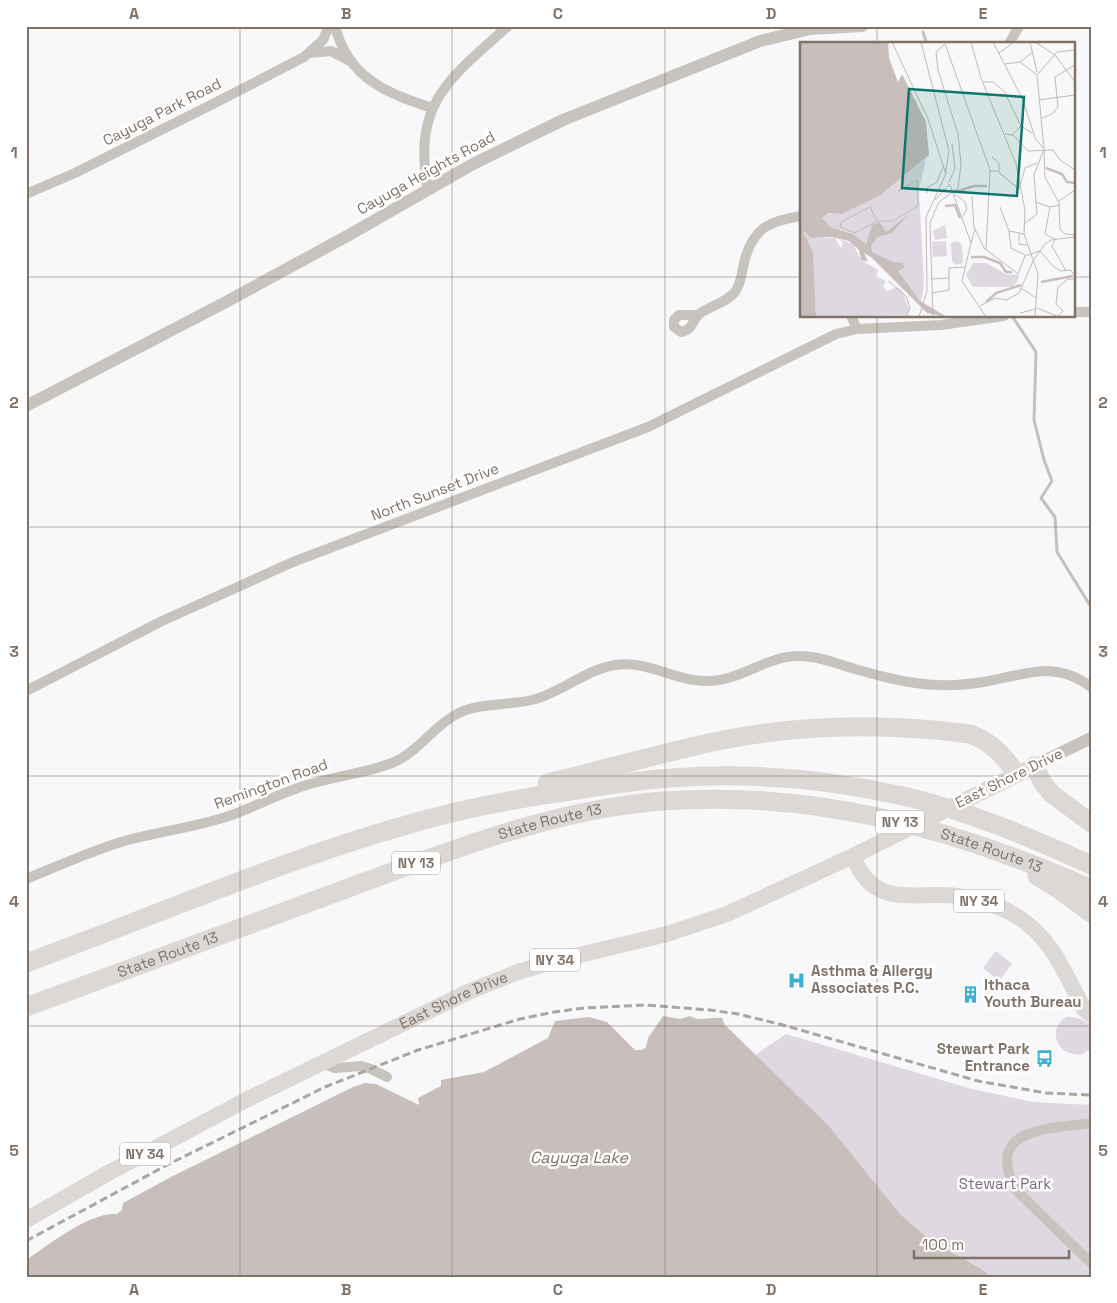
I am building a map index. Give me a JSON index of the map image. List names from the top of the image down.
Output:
{
  "streets": {
    "highway": ["NY 13", "State Route 13"],
    "main road": ["East Shore Drive", "NY 34"],
    "street": [
      "Cayuga Park Road",
      "Cayuga Heights Road",
      "North Sunset Drive",
      "Remington Road"
    ]
  },
  "crossings": [
    ["East Shore Drive", "NY 34"]
  ],
  "water": ["Cayuga Lake"],
  "parks": ["Stewart Park"],
  "places": {
    "hospital": ["Asthma & Allergy Associates P.C."],
    "building": ["Ithaca Youth Bureau"],
    "bus stop": ["Stewart Park Entrance"]
  },
  "scale_bar": "100 m",
  "grid": {
    "columns": [
      "A",
      "B",
      "C",
      "D",
      "E"
    ],
    "rows": [
      "1",
      "2",
      "3",
      "4",
      "5"
    ]
  }
}
